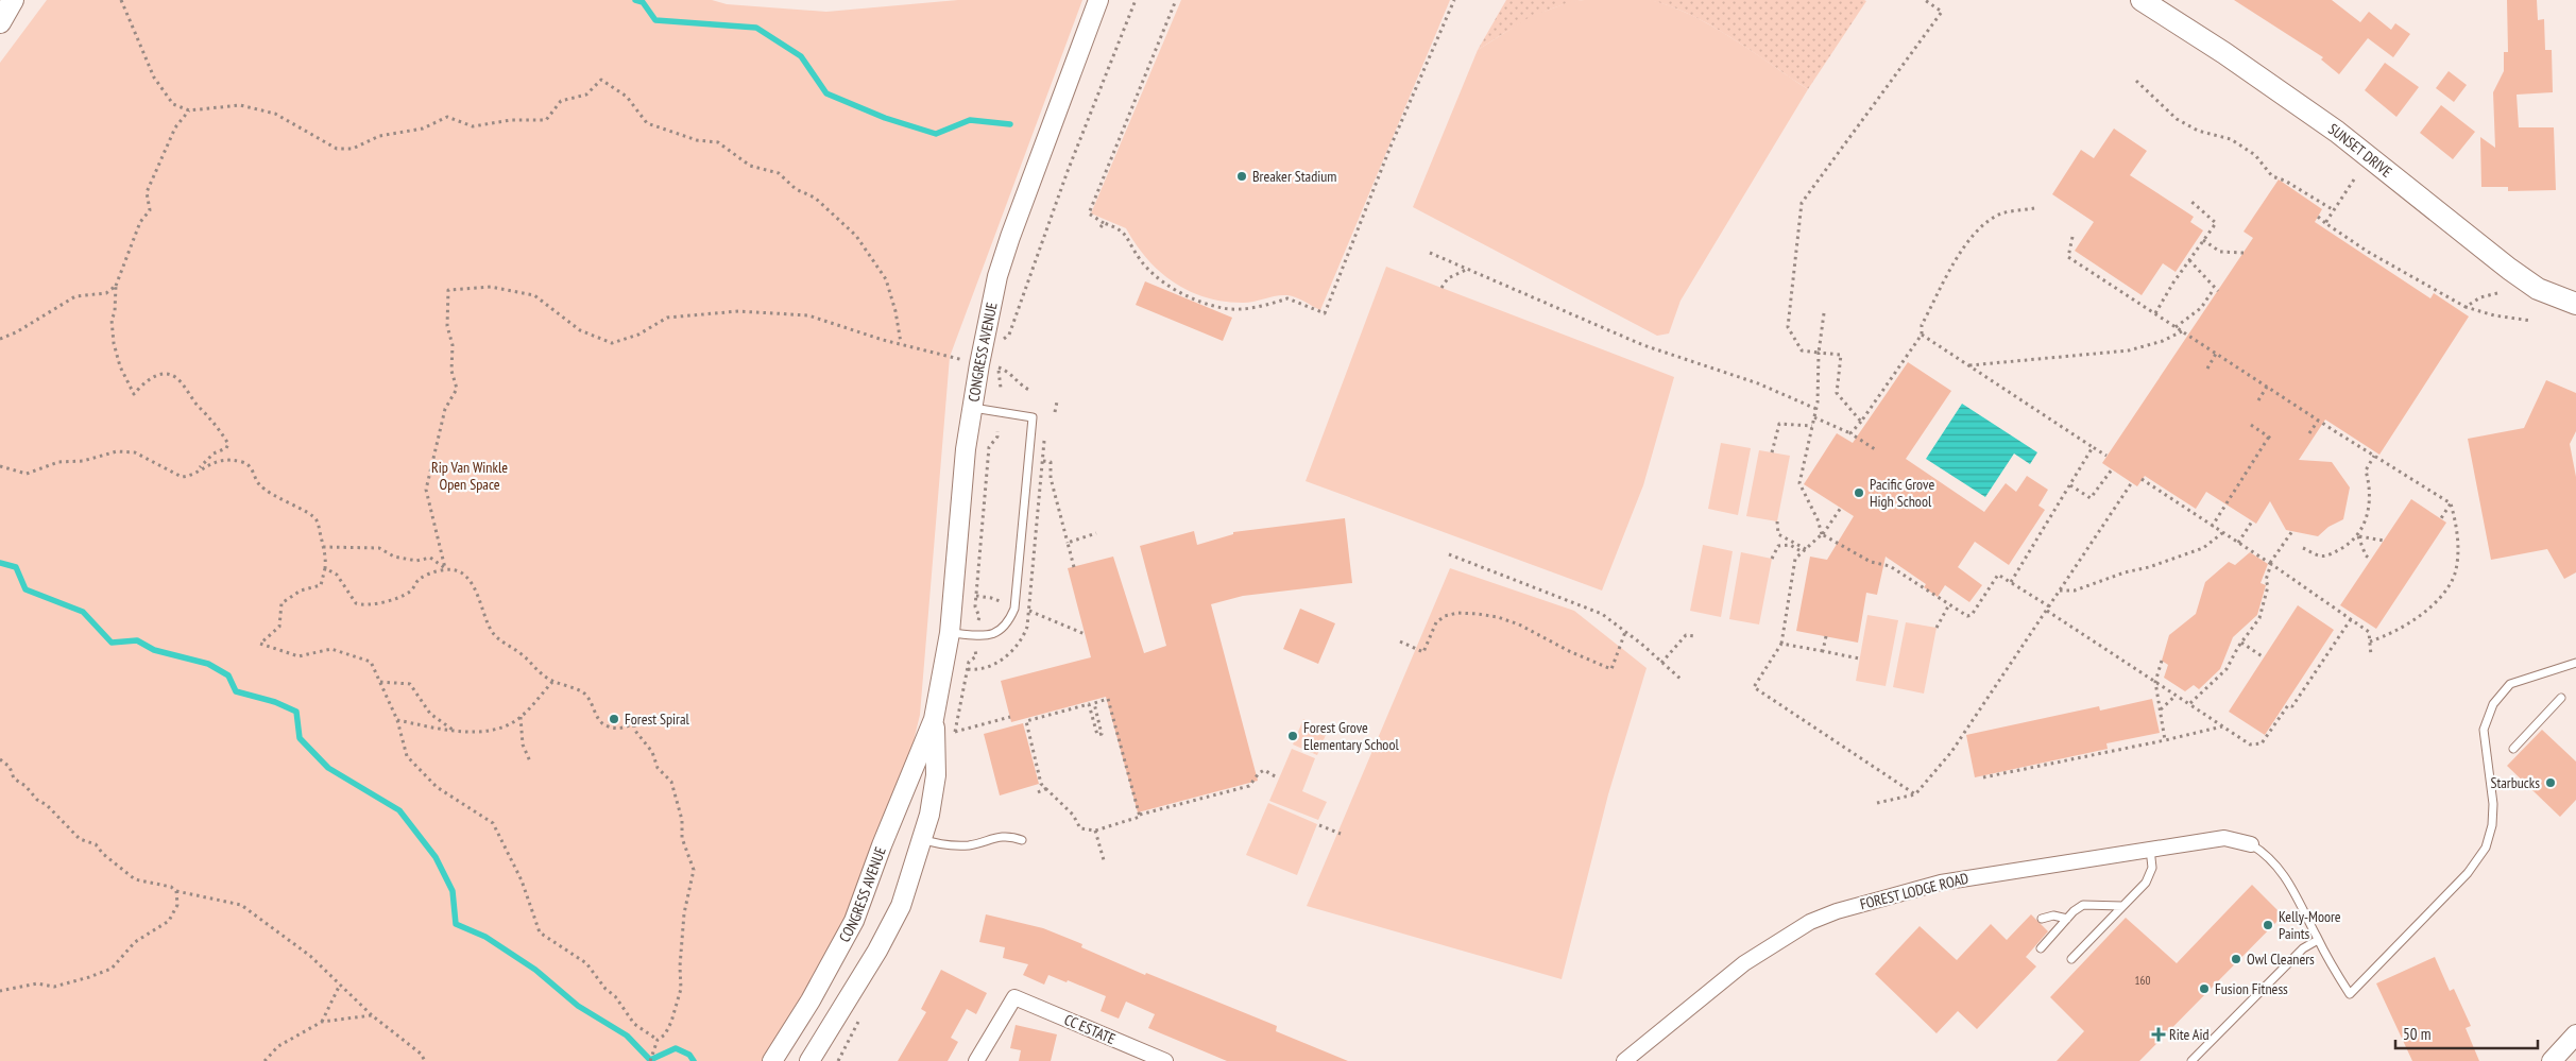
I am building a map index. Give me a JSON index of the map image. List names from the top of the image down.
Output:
{
  "streets": {
    "main road": ["SUNSET DRIVE"],
    "street": ["CONGRESS AVENUE", "FOREST LODGE ROAD", "CC ESTATE"]
  },
  "parks": ["Rip Van Winkle Open Space"],
  "places": {
    "other": [
      "Breaker Stadium",
      "Pacific Grove High School",
      "Forest Spiral",
      "Forest Grove Elementary School",
      "Starbucks",
      "Kelly-Moore Paints",
      "Owl Cleaners",
      "Fusion Fitness"
    ],
    "health": ["Rite Aid"]
  },
  "house_numbers": ["160"],
  "scale_bar": "50 m"
}
